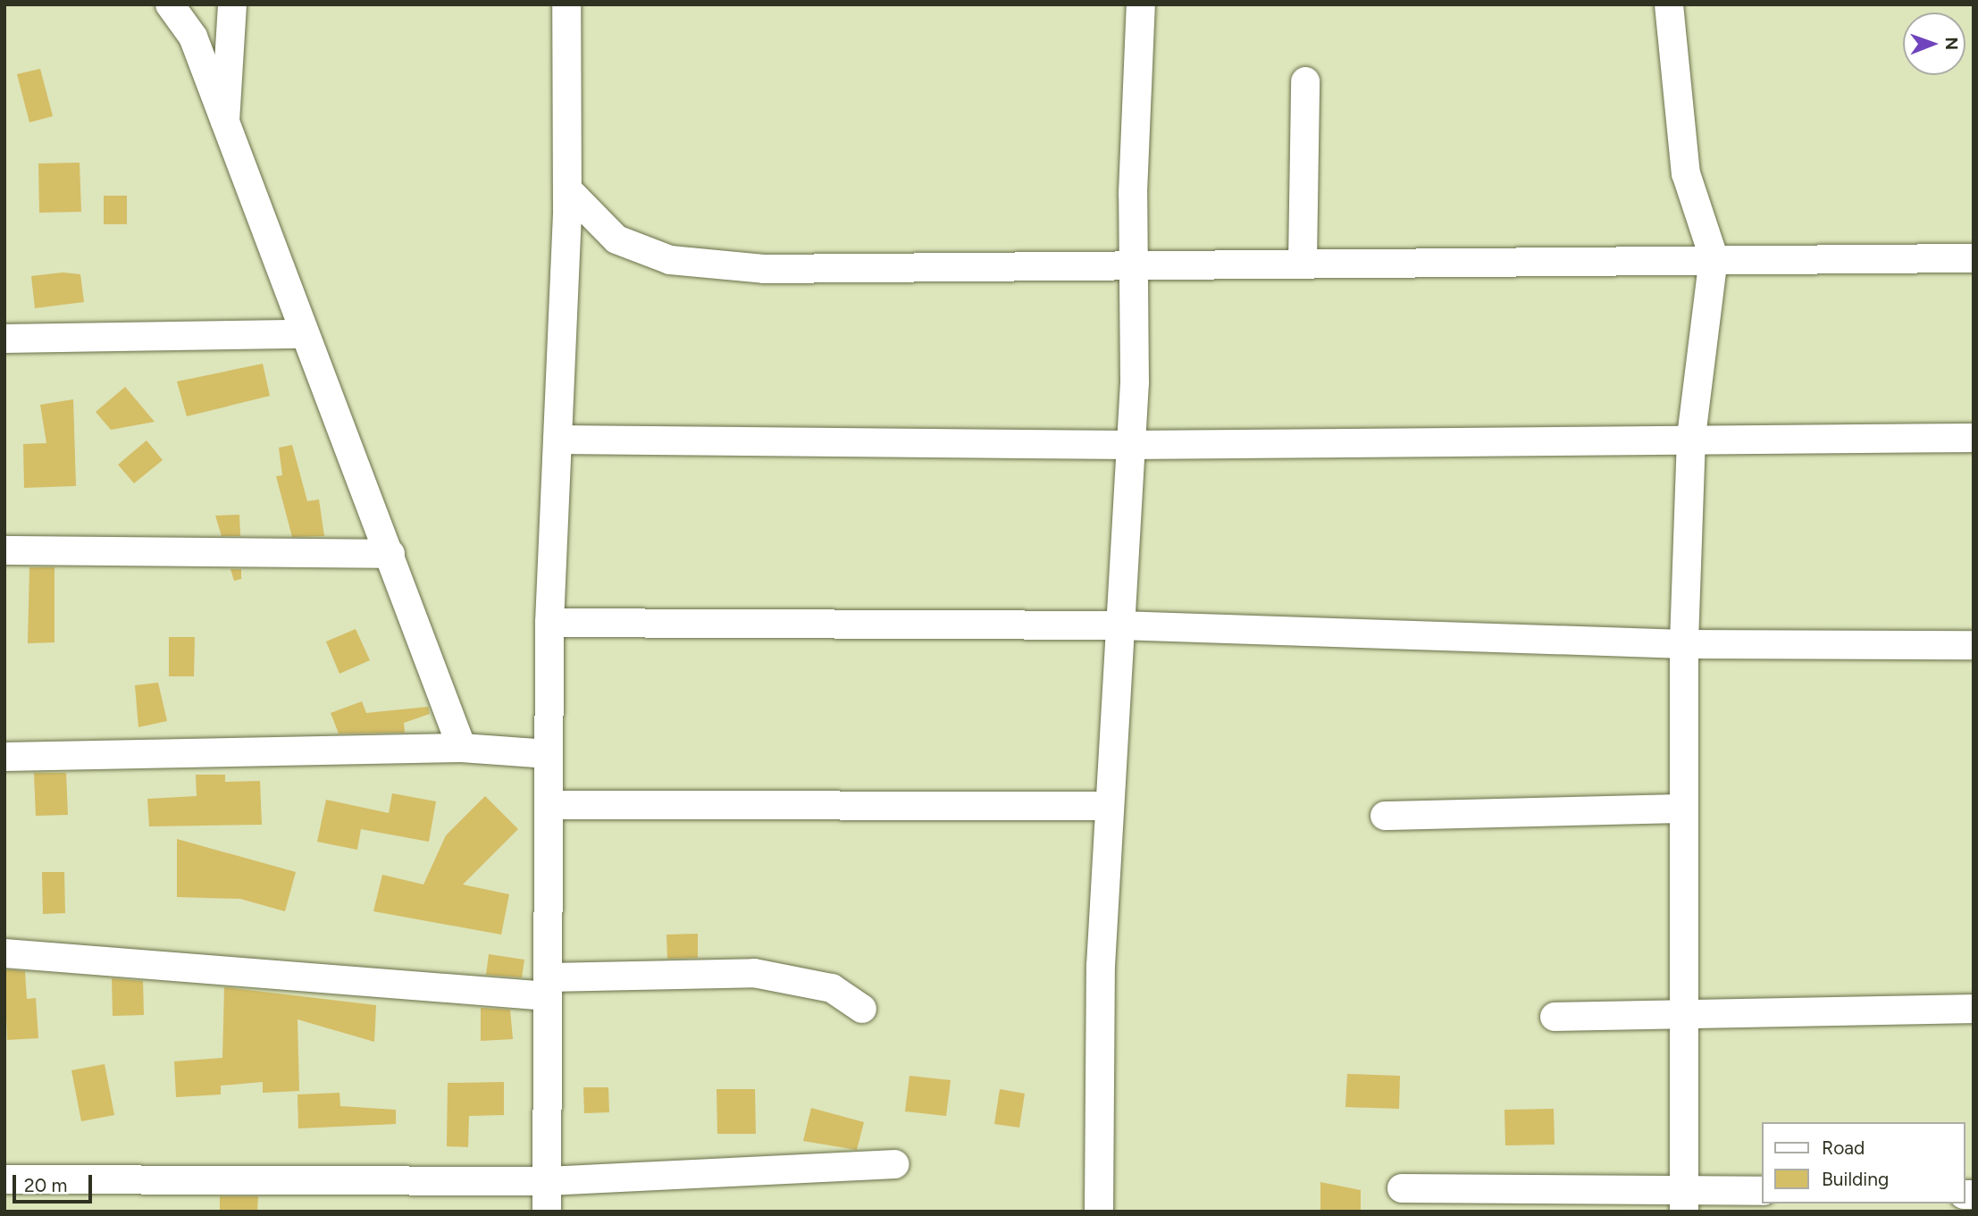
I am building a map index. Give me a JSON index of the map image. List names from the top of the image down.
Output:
{
  "legend": ["Road", "Building"],
  "scale_bar": "20 m",
  "north": "right"
}
